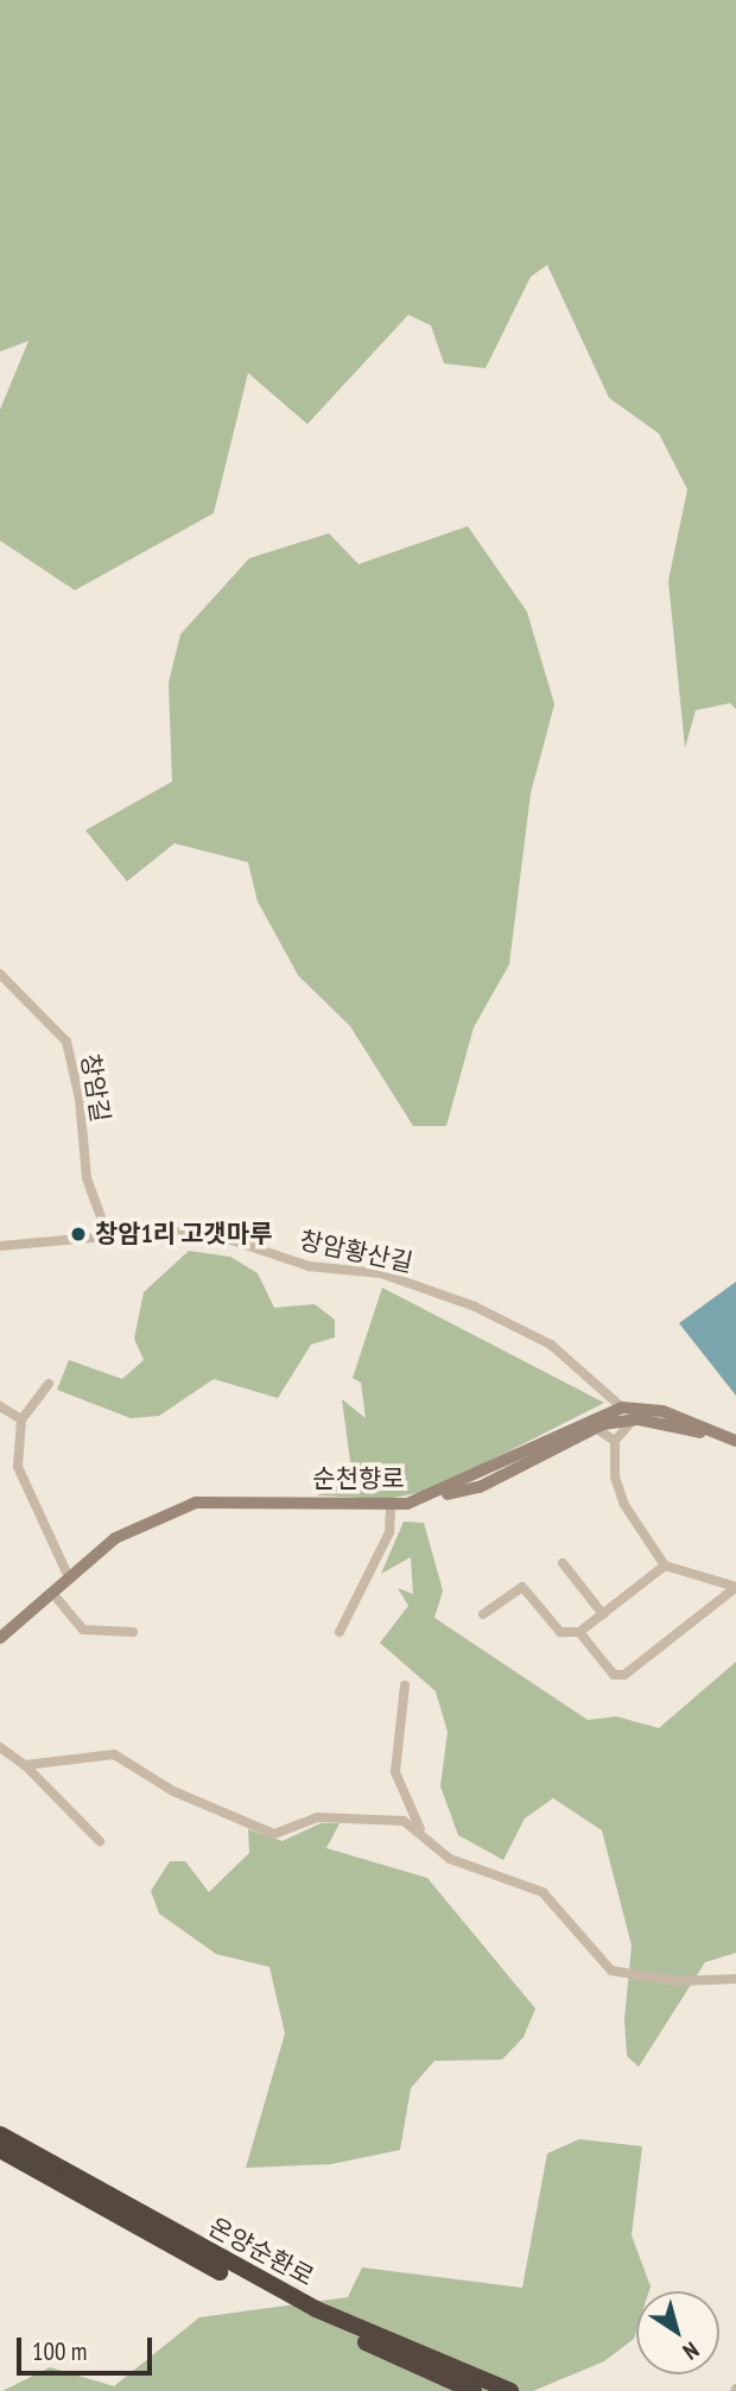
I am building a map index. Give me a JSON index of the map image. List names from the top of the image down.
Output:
{
  "streets": {
    "highway": ["온양순환로"],
    "main road": ["순천향로"],
    "street": ["창암길", "창암황산길"]
  },
  "crossings": [
    ["창암길", "창암황산길"],
    ["창암황산길", "순천향로"]
  ],
  "places": ["창암1리 고갯마루"],
  "scale_bar": "100 m",
  "north": "bottom right"
}
